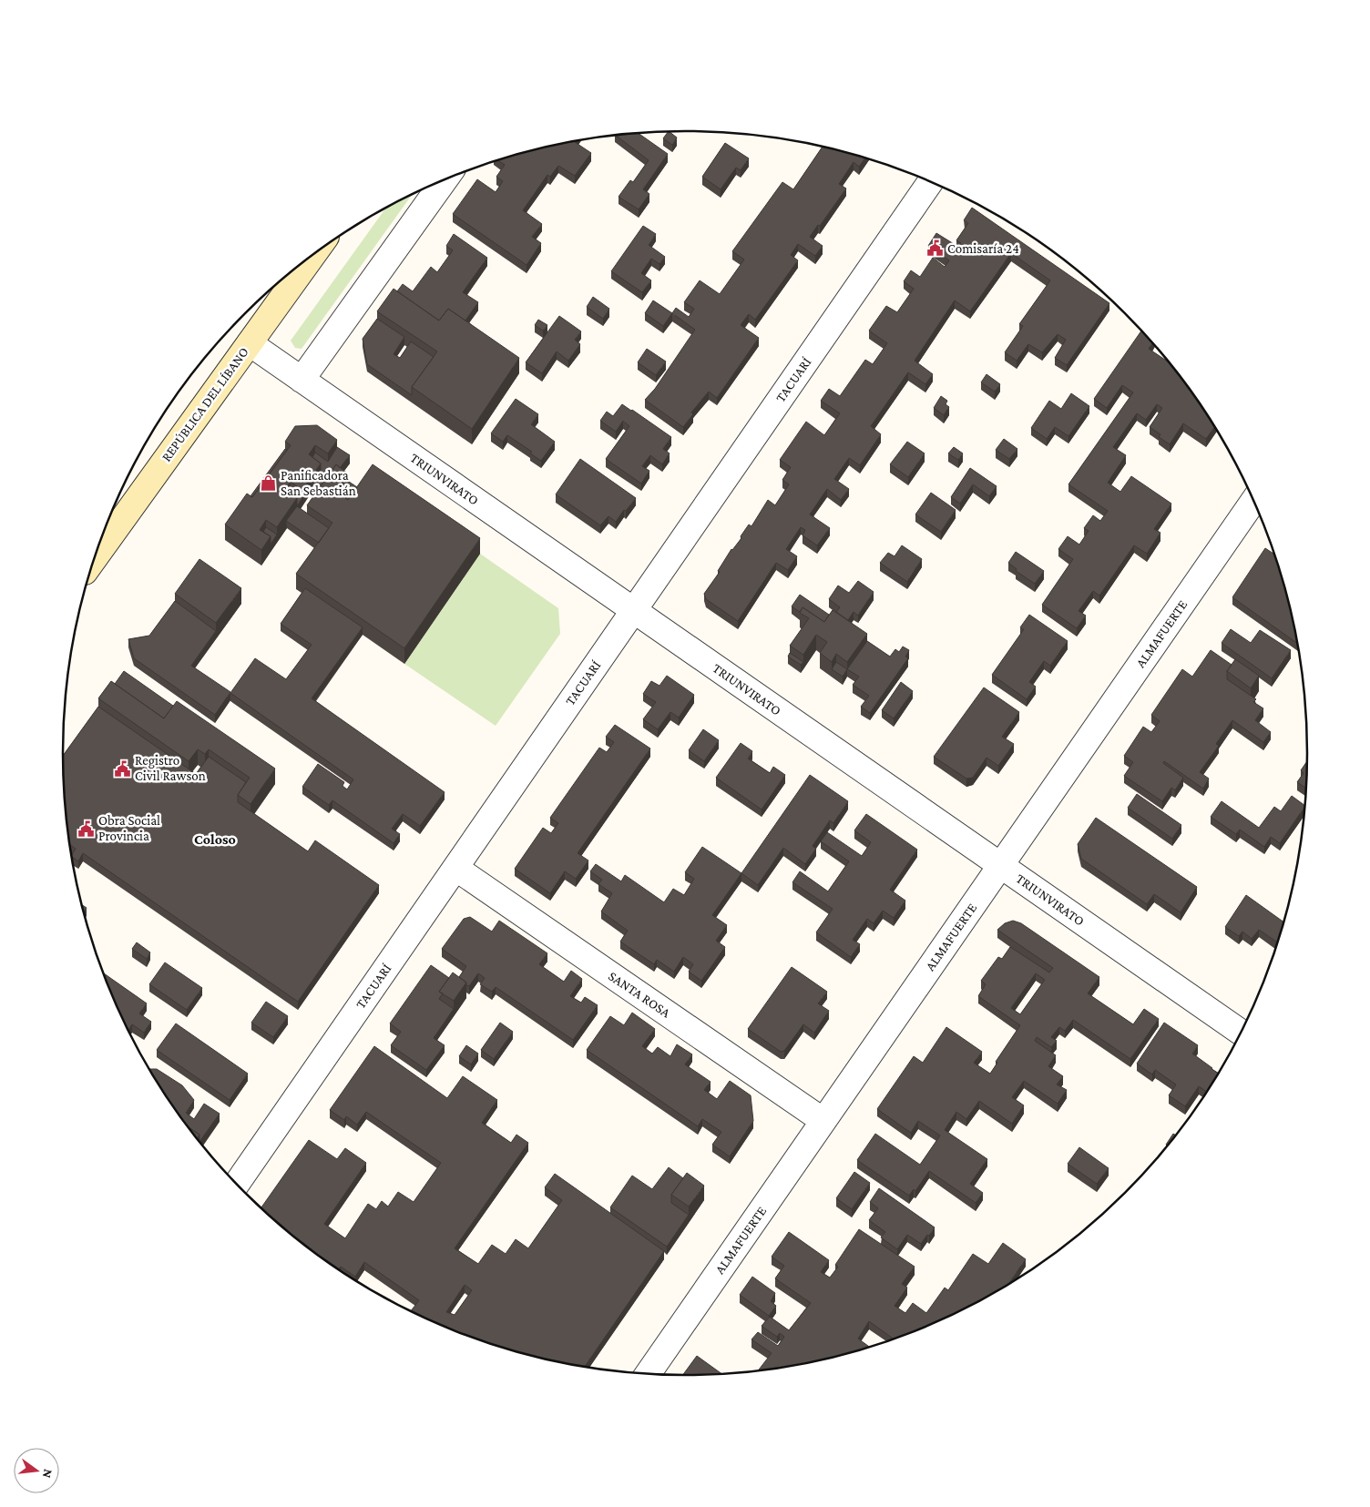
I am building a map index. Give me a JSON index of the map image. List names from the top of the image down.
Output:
{
  "streets": {
    "main road": ["REPÚBLICA DEL LÍBANO"],
    "street": [
      "TACUARÍ",
      "TRIUNVIRATO",
      "ALMAFUERTE",
      "SANTA ROSA"
    ]
  },
  "crossings": [
    ["TACUARÍ", "TRIUNVIRATO"],
    ["TACUARÍ", "SANTA ROSA"],
    ["REPÚBLICA DEL LÍBANO", "TRIUNVIRATO"],
    ["TRIUNVIRATO", "ALMAFUERTE"],
    ["ALMAFUERTE", "SANTA ROSA"]
  ],
  "districts": ["Coloso"],
  "places": {
    "public building": ["Comisaría 24", "Registro Civil Rawson", "Obra Social Provincia"],
    "shop": ["Panificadora San Sebastián"]
  },
  "north": "right"
}
